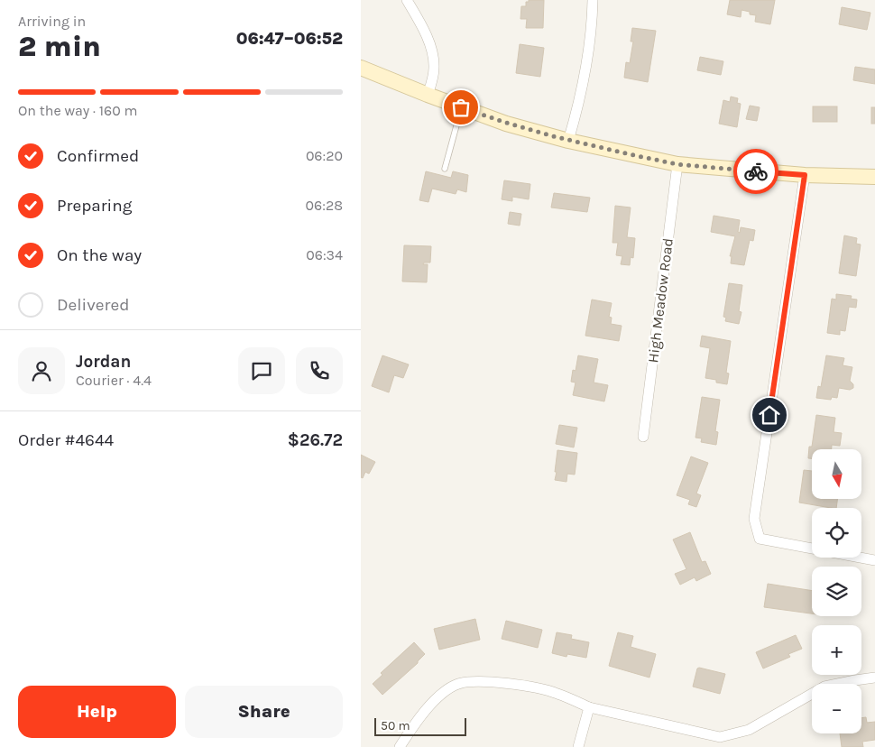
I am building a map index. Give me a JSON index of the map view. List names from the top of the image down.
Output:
{
  "streets": {
    "street": ["High Meadow Road"]
  },
  "scale_bar": "50 m",
  "north": "bottom",
  "page": {
    "heading": ["2 min", "Arriving in", "06:47–06:52"],
    "panel": [
      "Jordan",
      "Courier · 4.4",
      "Order #4644",
      "$26.72"
    ],
    "bar": "On the way · 160 m",
    "list": [
      ["Confirmed", "06:20"],
      ["Preparing", "06:28"],
      ["On the way", "06:34"],
      "Delivered"
    ],
    "map_buttons": ["+", "−"],
    "buttons": ["Help", "Share"],
    "scale": "50 m"
  }
}
